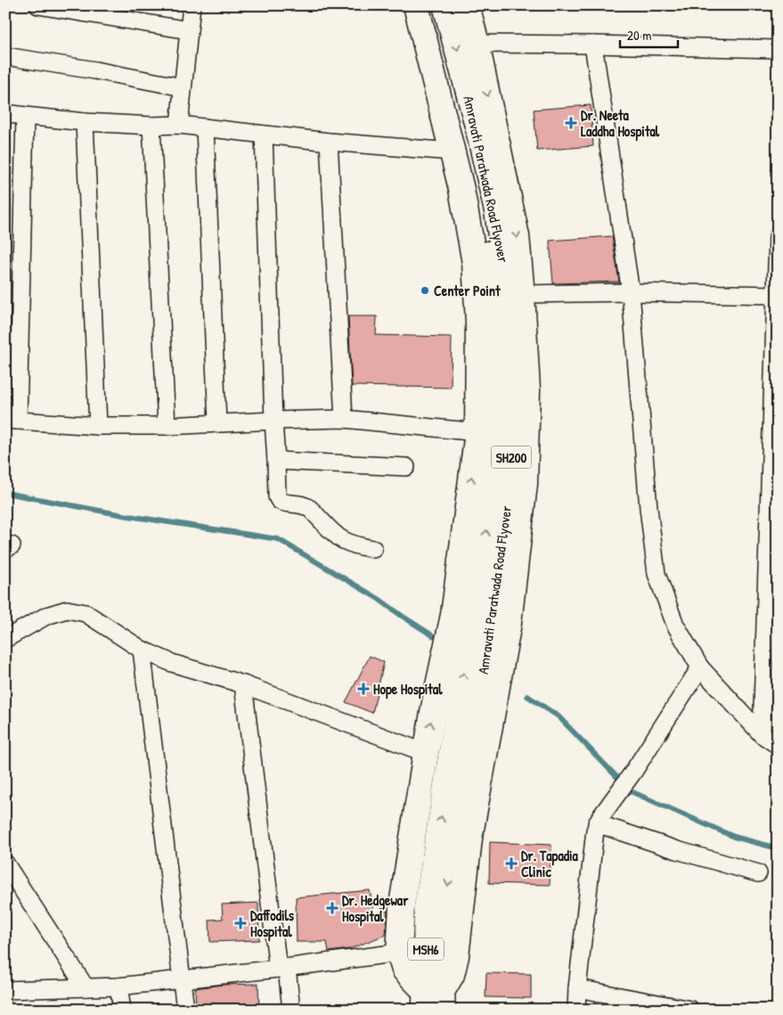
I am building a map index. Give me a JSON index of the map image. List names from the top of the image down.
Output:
{
  "streets": {
    "street": ["Amravati Paratwada Road Flyover", "SH200", "MSH6"]
  },
  "places": {
    "health": [
      "Dr. Neeta Laddha Hospital",
      "Hope Hospital",
      "Dr. Tapadia Clinic",
      "Dr. Hedgewar Hospital",
      "Daffodils Hospital"
    ],
    "other": ["Center Point"]
  },
  "scale_bar": "20 m"
}
